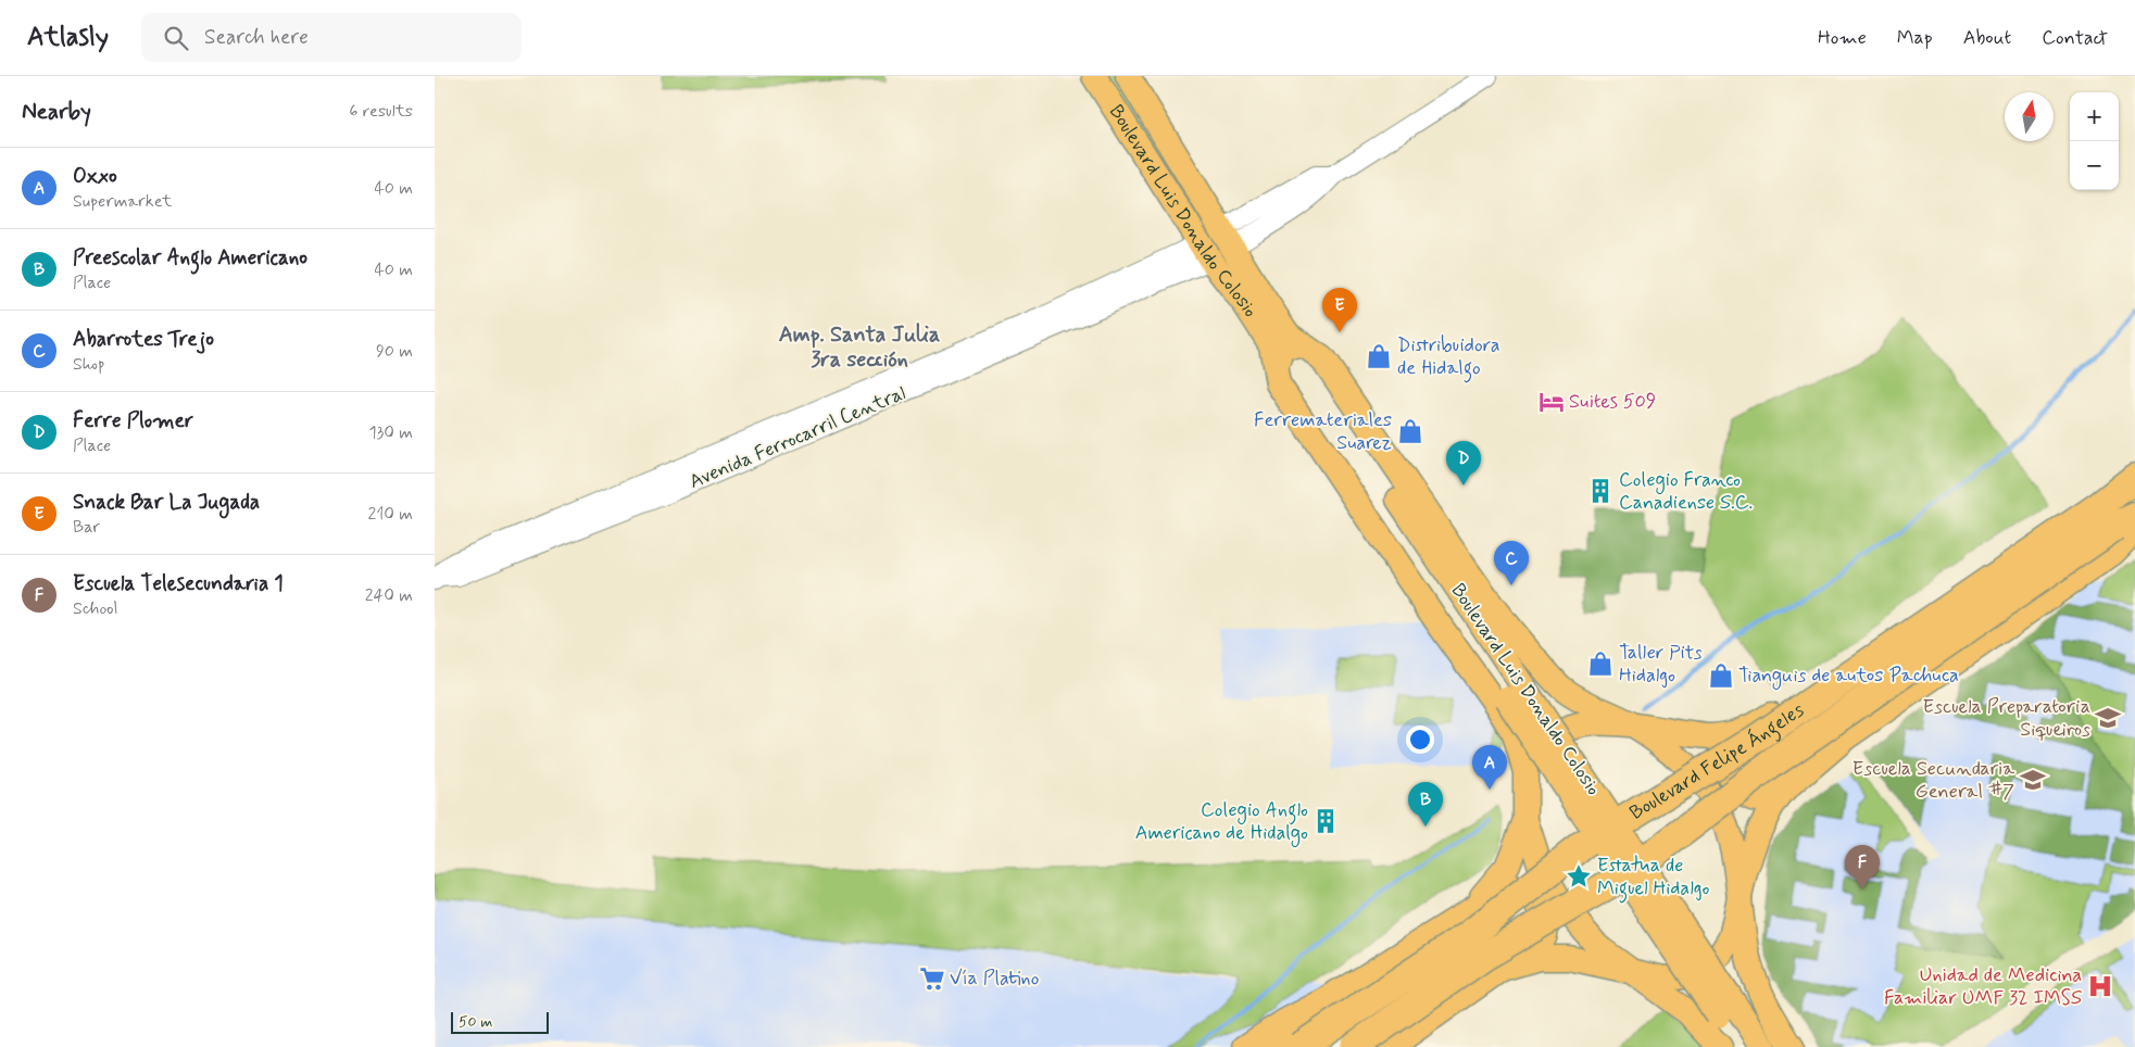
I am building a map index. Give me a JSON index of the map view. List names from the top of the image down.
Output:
{
  "streets": {
    "highway": ["Boulevard Felipe Ángeles"],
    "main road": ["Boulevard Luis Donaldo Colosio"],
    "street": ["Avenida Ferrocarril Central"]
  },
  "crossings": [
    ["Boulevard Luis Donaldo Colosio", "Avenida Ferrocarril Central"]
  ],
  "districts": ["Amp. Santa Julia 3ra sección"],
  "places": {
    "shop": [
      "Distribuidora de Hidalgo",
      "Ferremateriales Suarez",
      "Taller Pits Hidalgo",
      "Tianguis de autos Pachuca"
    ],
    "hotel": ["Suites 509"],
    "building": ["Colegio Franco Canadiense S.C.", "Colegio Anglo Americano de Hidalgo"],
    "school or university": ["Escuela Preparatoria Siqueiros", "Escuela Secundaria General #7"],
    "place": ["Estatua de Miguel Hidalgo"],
    "supermarket": ["Vía Platino"],
    "hospital": ["Unidad de Medicina Familiar UMF 32 IMSS"]
  },
  "scale_bar": "50 m",
  "north": "top",
  "page": {
    "header": "Atlasly",
    "search": "Search here",
    "nav": [
      "Home",
      "Map",
      "About",
      "Contact"
    ],
    "heading": ["Nearby", "6 results"],
    "map_buttons": ["+", "−"],
    "list": [
      {
        "mark": "A",
        "name": "Oxxo",
        "note": "Supermarket",
        "value": "40 m"
      },
      {
        "mark": "B",
        "name": "Preescolar Anglo Americano",
        "note": "Place",
        "value": "40 m"
      },
      {
        "mark": "C",
        "name": "Abarrotes Trejo",
        "note": "Shop",
        "value": "90 m"
      },
      {
        "mark": "D",
        "name": "Ferre Plomer",
        "note": "Place",
        "value": "130 m"
      },
      {
        "mark": "E",
        "name": "Snack Bar La Jugada",
        "note": "Bar",
        "value": "210 m"
      },
      {
        "mark": "F",
        "name": "Escuela Telesecundaria 1",
        "note": "School",
        "value": "240 m"
      }
    ],
    "pins": [
      "E",
      "D",
      "C",
      "A",
      "B",
      "F"
    ],
    "scale": "50 m"
  }
}
